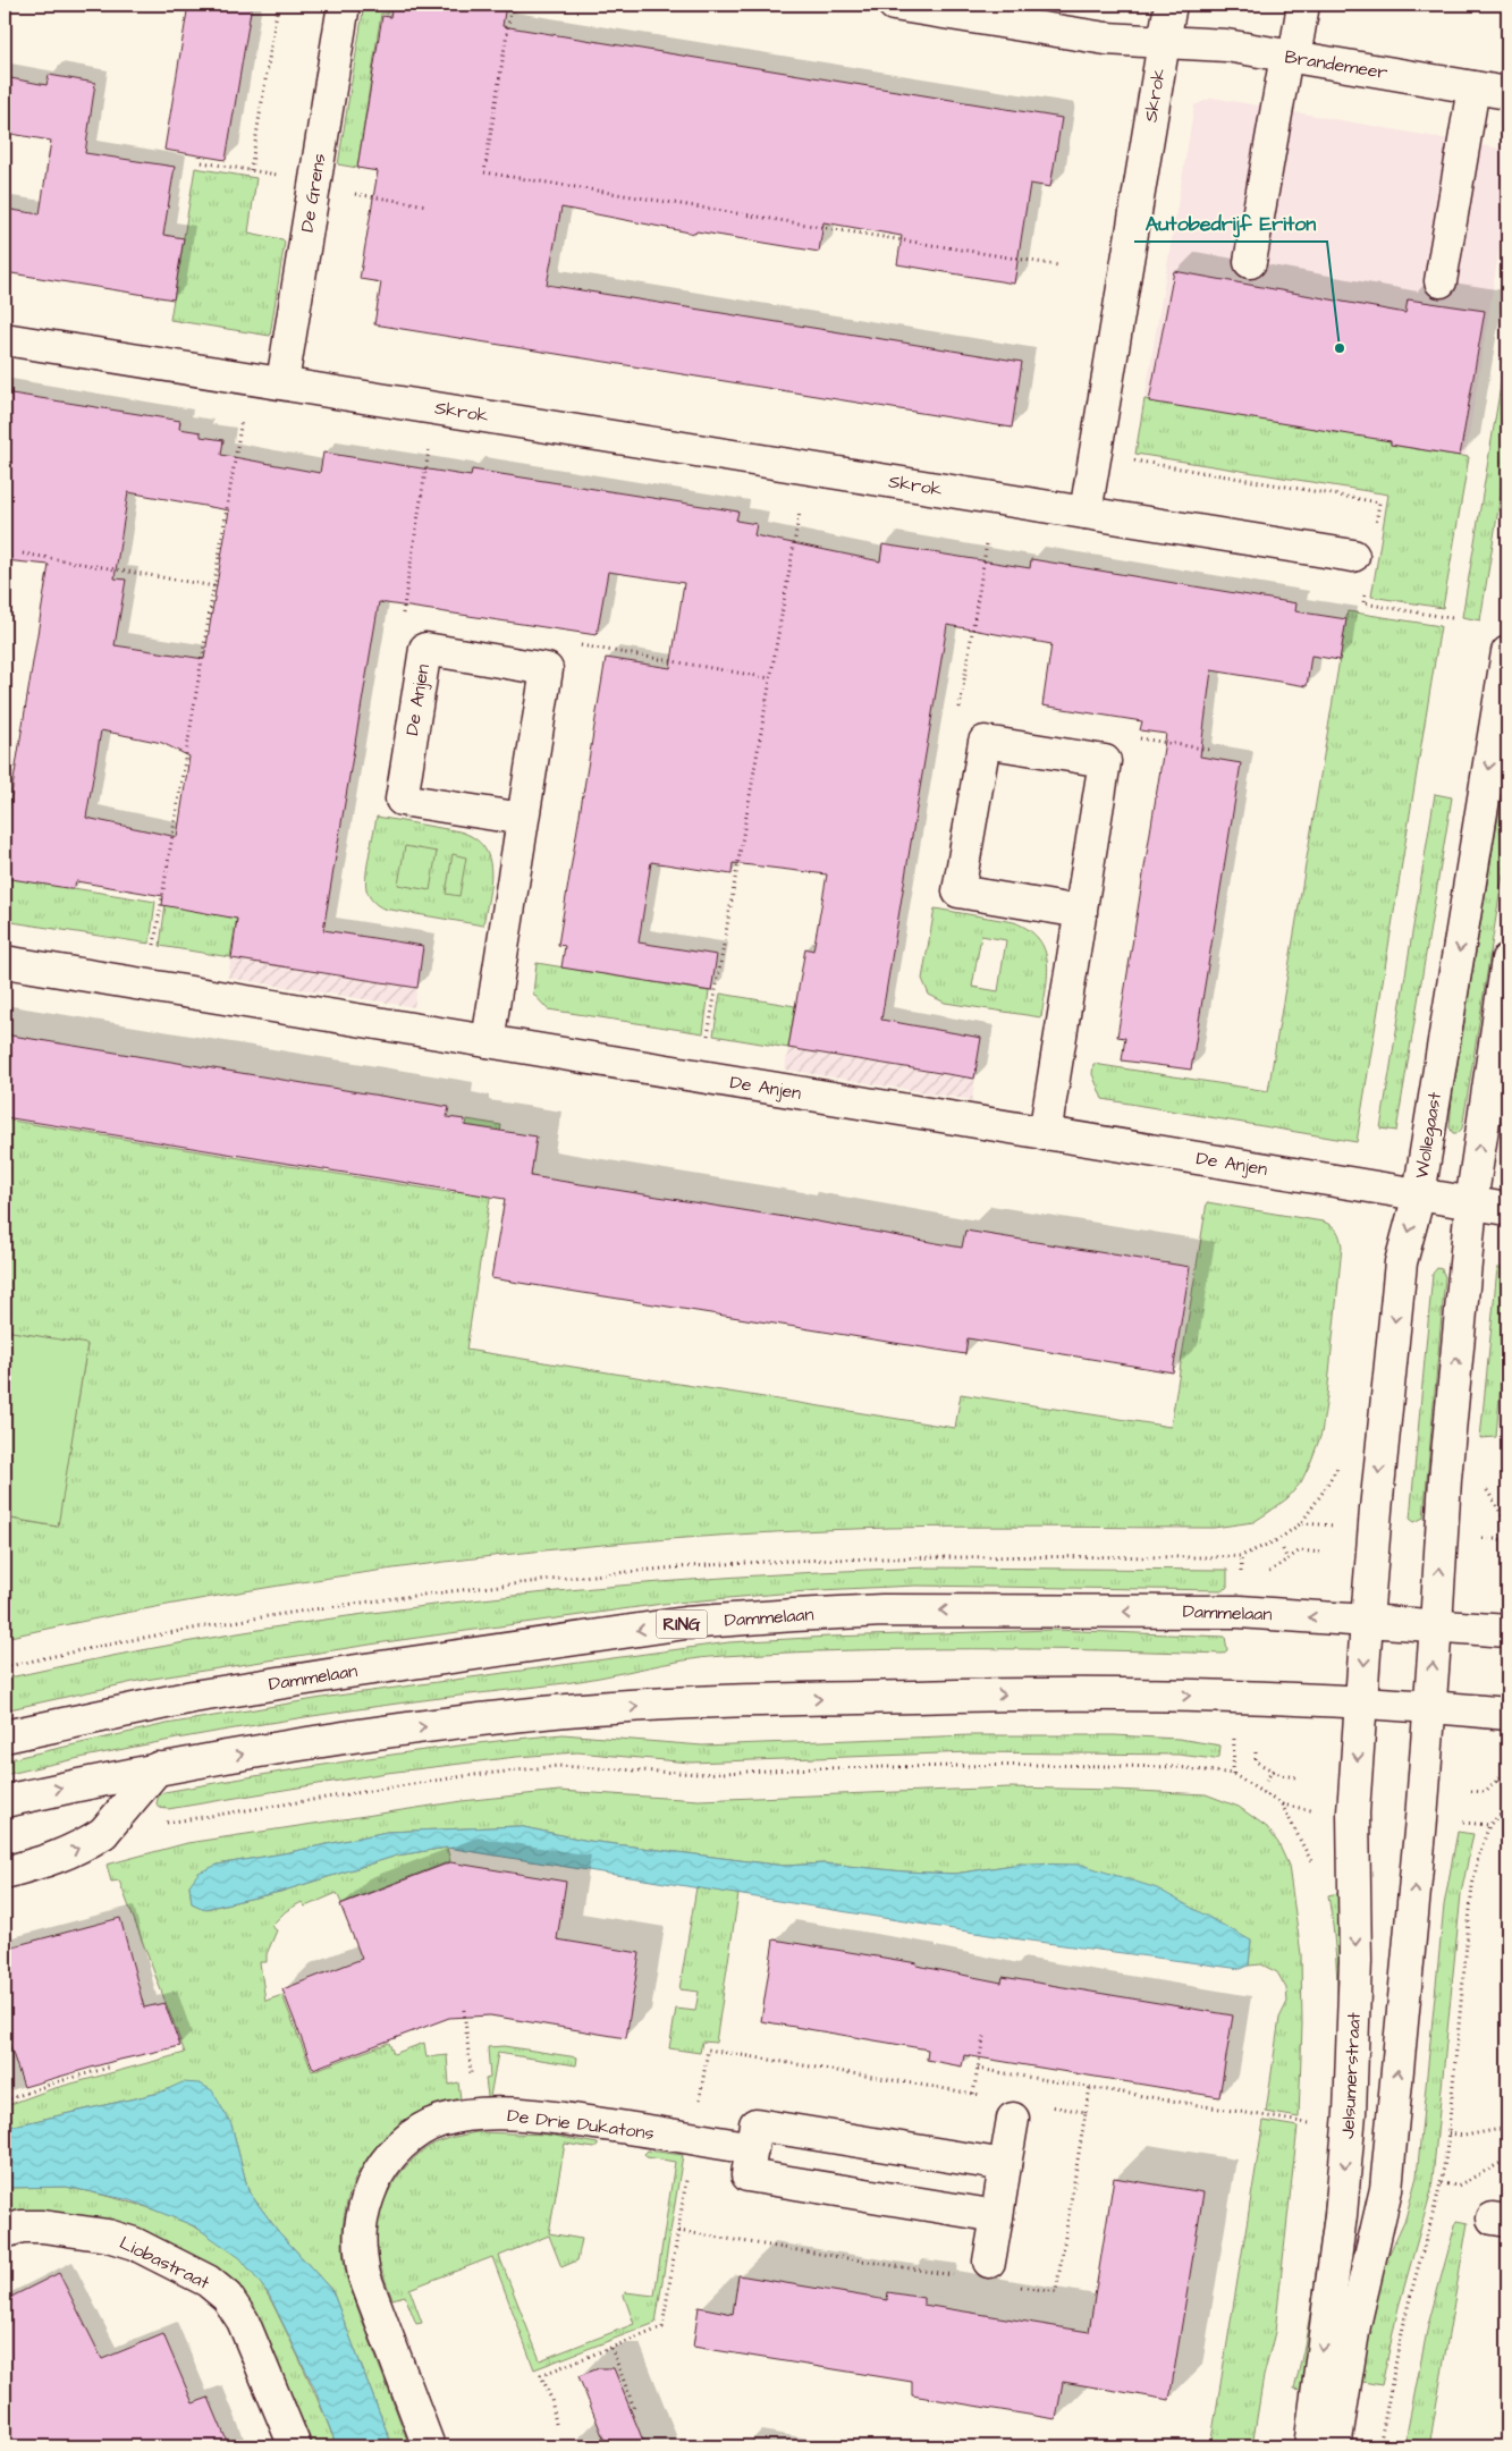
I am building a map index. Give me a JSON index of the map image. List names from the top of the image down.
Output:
{
  "streets": {
    "street": [
      "Brandemeer",
      "Skrok",
      "De Grens",
      "De Anjen",
      "Wollegaast",
      "Dammelaan",
      "RING",
      "Jelsumerstraat",
      "De Drie Dukatons",
      "Liobastraat"
    ]
  },
  "crossings": [
    ["Brandemeer", "Skrok"],
    ["Skrok", "De Grens"],
    ["De Anjen", "Wollegaast"],
    ["Wollegaast", "Dammelaan"],
    ["Wollegaast", "Jelsumerstraat"]
  ],
  "places": ["Autobedrijf Eriton"]
}
